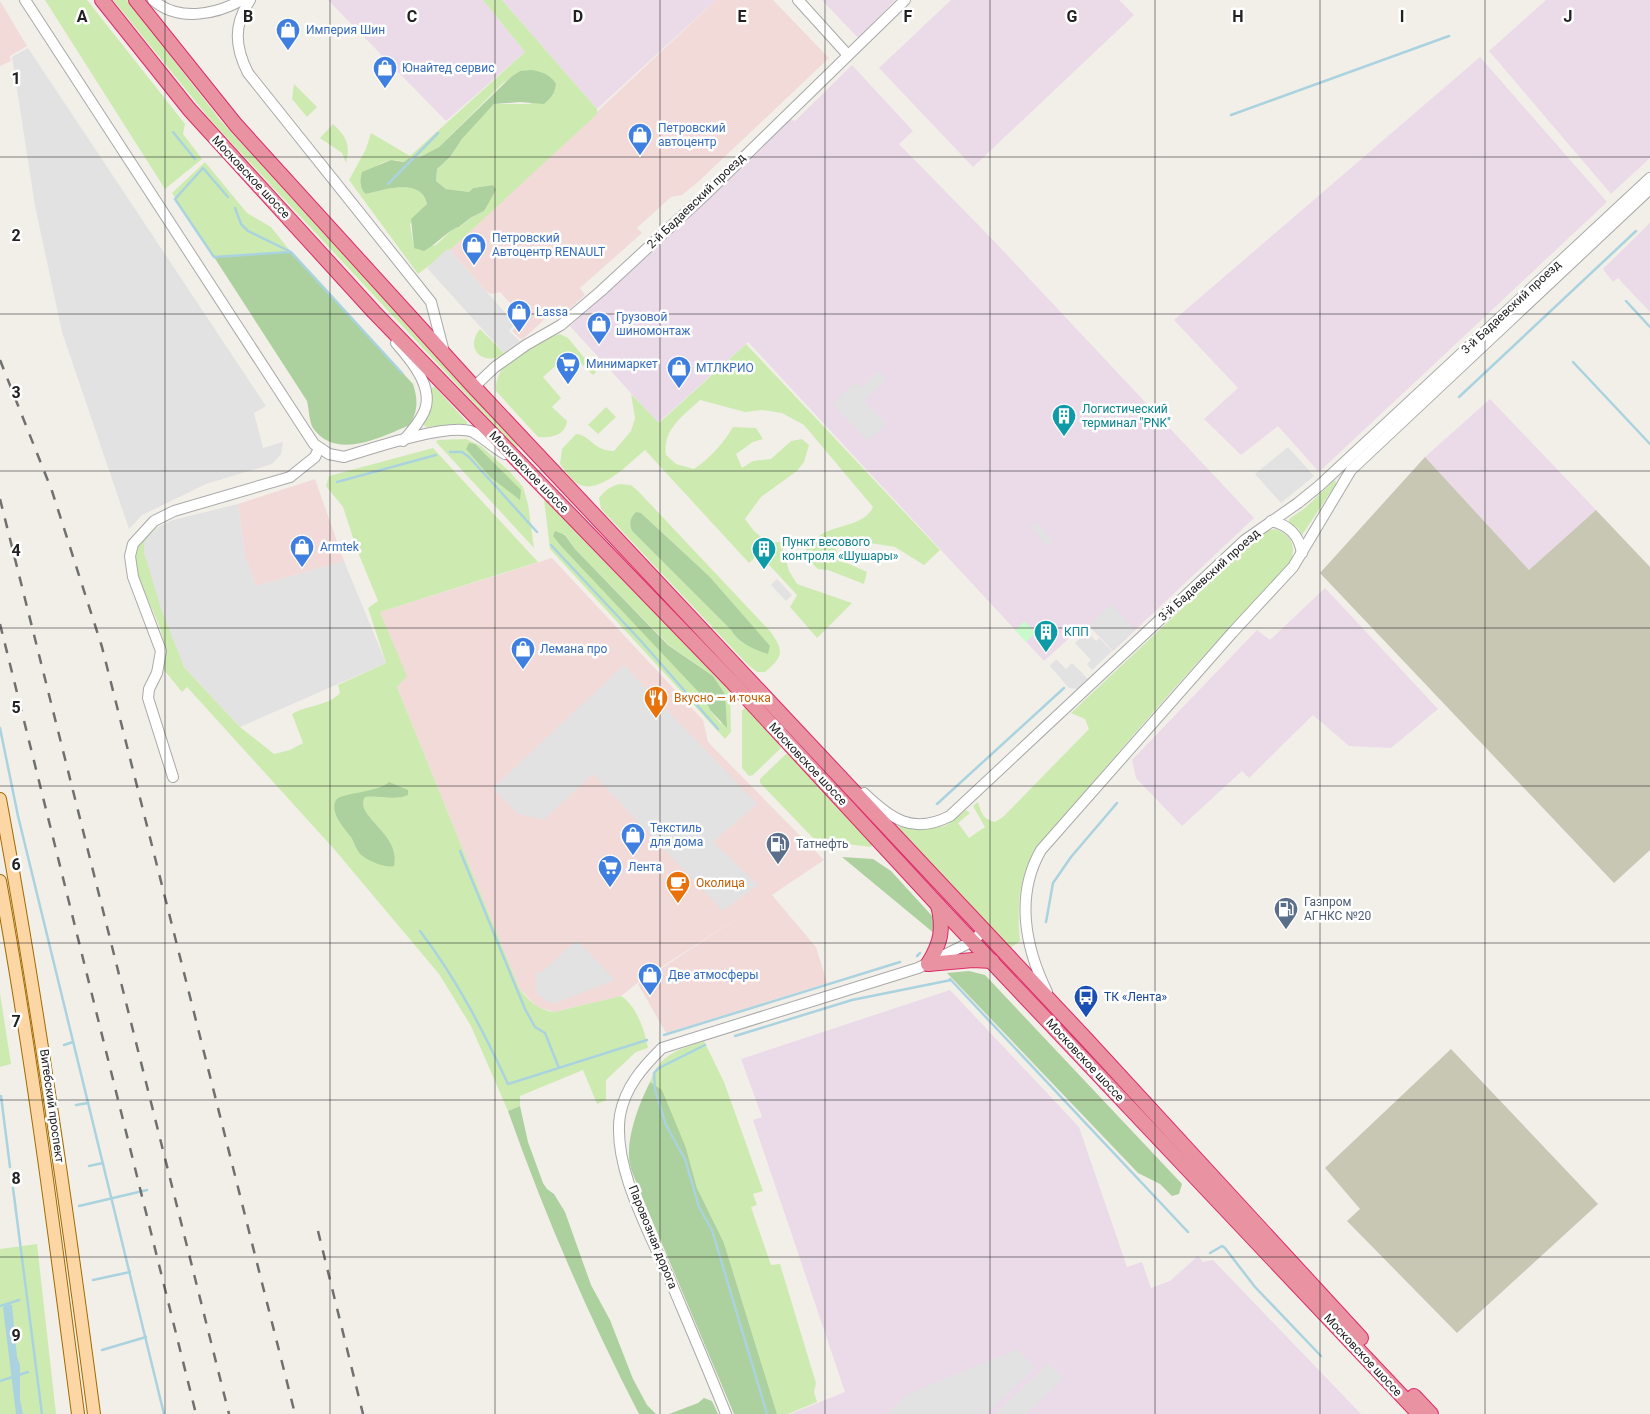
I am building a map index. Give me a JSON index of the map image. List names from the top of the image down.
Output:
{
  "streets": {
    "highway": ["Московское шоссе"],
    "main road": ["Витебский проспект"],
    "street": ["2-й Бадаевский проезд", "3-й Бадаевский проезд", "Паровозная дорога"]
  },
  "crossings": [
    ["Московское шоссе", "2-й Бадаевский проезд"],
    ["Московское шоссе", "3-й Бадаевский проезд"],
    ["Московское шоссе", "Паровозная дорога"]
  ],
  "places": {
    "shop": [
      "Империя Шин",
      "Юнайтед сервис",
      "Петровский автоцентр",
      "Петровский Автоцентр RENAULT",
      "Lassa",
      "Грузовой шиномонтаж",
      "МТЛКРИО",
      "Armtek",
      "Лемана про",
      "Текстиль для дома",
      "Две атмосферы"
    ],
    "supermarket": ["Минимаркет", "Лента"],
    "building": ["Логистический терминал \"PNK\"", "Пункт весового контроля «Шушары»", "КПП"],
    "restaurant": ["Вкусно — и точка"],
    "fuel station": ["Татнефть", "Газпром АГНКС №20"],
    "cafe": ["Околица"],
    "bus stop": ["ТК «Лента»"]
  },
  "grid": {
    "columns": [
      "A",
      "B",
      "C",
      "D",
      "E",
      "F",
      "G",
      "H",
      "I",
      "J"
    ],
    "rows": [
      "1",
      "2",
      "3",
      "4",
      "5",
      "6",
      "7",
      "8",
      "9"
    ]
  }
}
